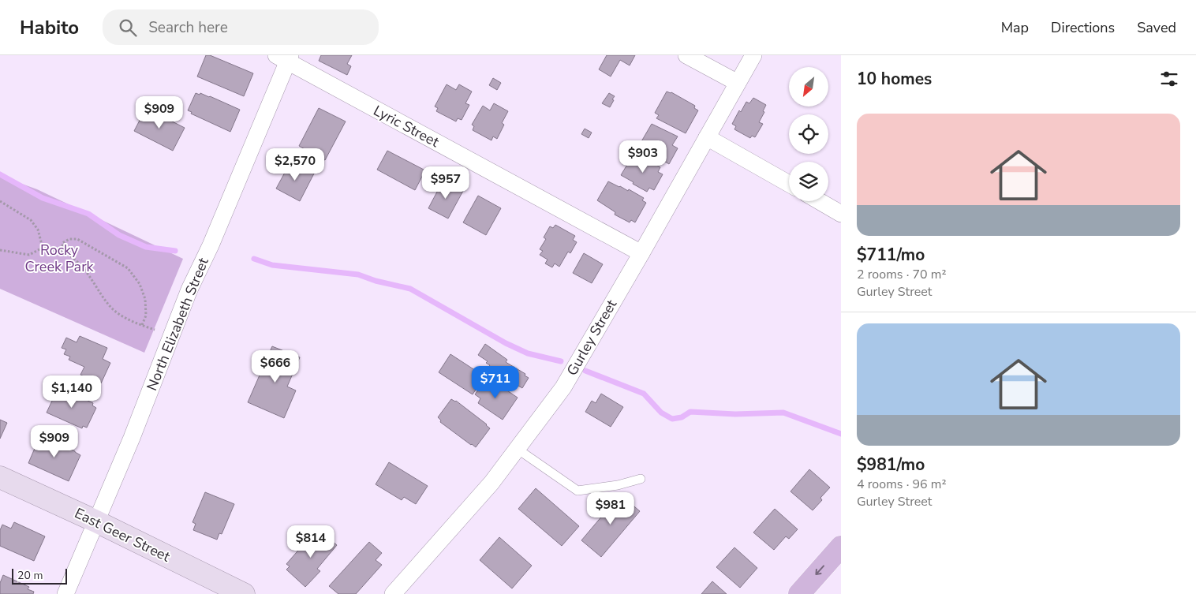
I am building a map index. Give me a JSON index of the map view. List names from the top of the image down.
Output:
{
  "streets": {
    "street": [
      "Lyric Street",
      "North Elizabeth Street",
      "Gurley Street",
      "East Geer Street"
    ]
  },
  "crossings": [
    ["Lyric Street", "North Elizabeth Street"],
    ["Lyric Street", "Gurley Street"],
    ["North Elizabeth Street", "East Geer Street"]
  ],
  "parks": ["Rocky Creek Park"],
  "scale_bar": "20 m",
  "north": "bottom left",
  "page": {
    "header": "Habito",
    "search": "Search here",
    "nav": ["Map", "Directions", "Saved"],
    "heading": "10 homes",
    "price": [
      "$909",
      "$903",
      "$2,570",
      "$957",
      "$666",
      "$711",
      "$1,140",
      "$909",
      "$981",
      "$814"
    ],
    "list": [
      {
        "name": "$711/mo",
        "note": "2 rooms · 70 m² · Gurley Street"
      },
      {
        "name": "$981/mo",
        "note": "4 rooms · 96 m² · Gurley Street"
      }
    ],
    "scale": "20 m"
  }
}
